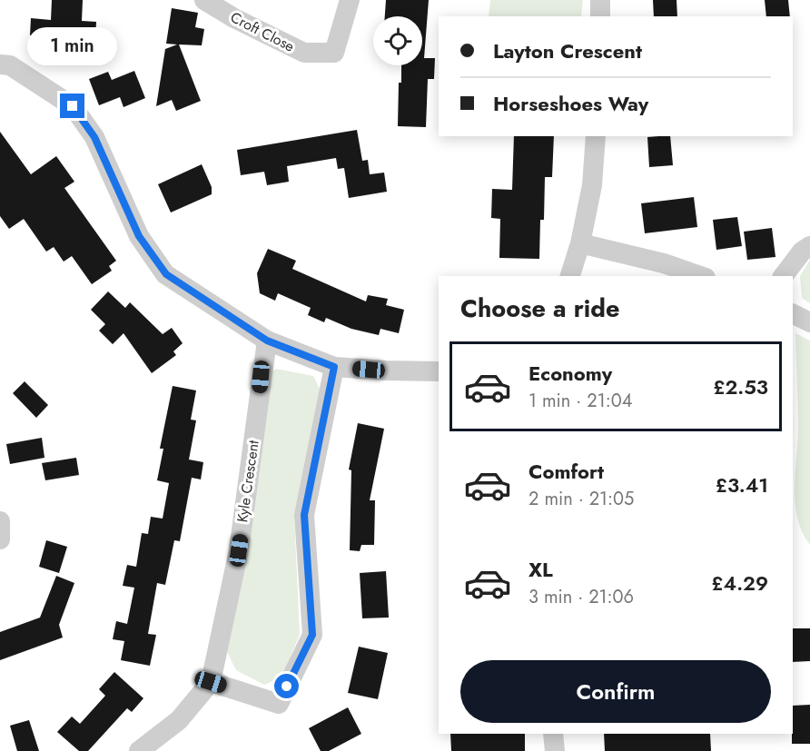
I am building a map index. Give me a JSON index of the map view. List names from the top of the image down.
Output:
{
  "streets": {
    "street": ["Croft Close", "Kyle Crescent"]
  },
  "page": {
    "banner": ["Layton Crescent", "Horseshoes Way"],
    "bubble": "1 min",
    "heading": "Choose a ride",
    "list": [
      {
        "name": "Economy",
        "note": "1 min · 21:04",
        "value": "£2.53"
      },
      {
        "name": "Comfort",
        "note": "2 min · 21:05",
        "value": "£3.41"
      },
      {
        "name": "XL",
        "note": "3 min · 21:06",
        "value": "£4.29"
      }
    ],
    "buttons": "Confirm"
  }
}
